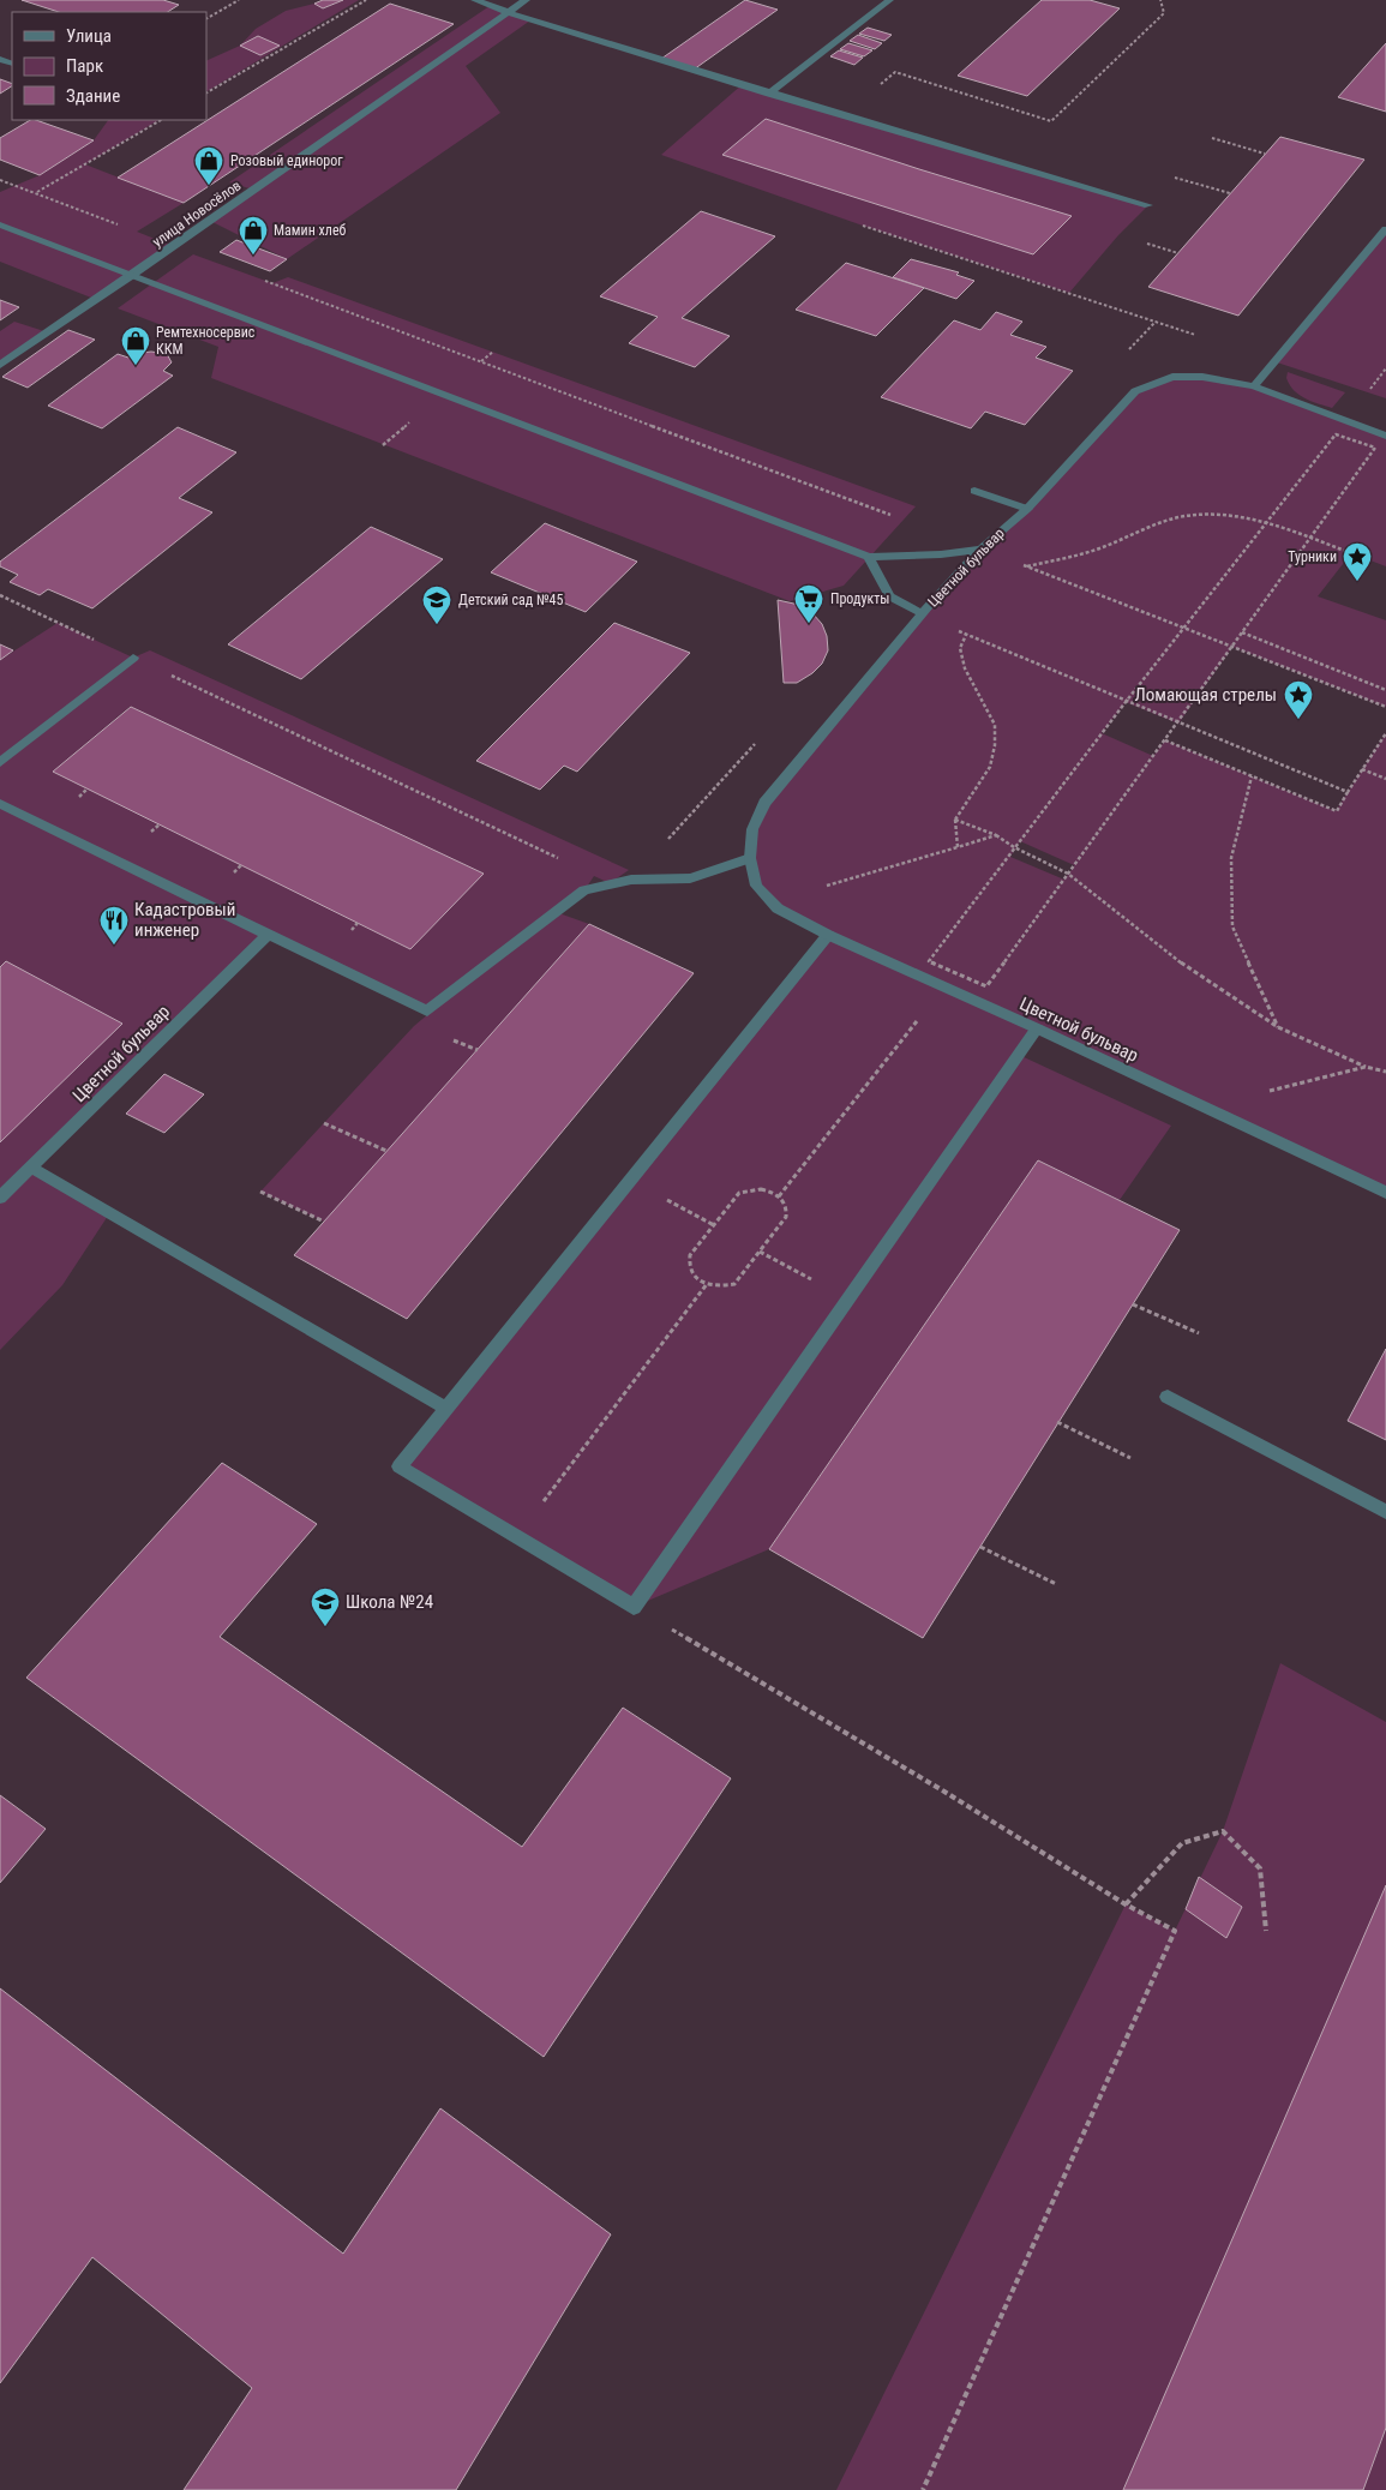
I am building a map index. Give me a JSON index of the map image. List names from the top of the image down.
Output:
{
  "streets": {
    "street": ["улица Новосёлов", "Цветной бульвар"]
  },
  "places": {
    "shop": ["Розовый единорог", "Мамин хлеб", "Ремтехносервис ККМ"],
    "place": ["Турники", "Ломающая стрелы"],
    "supermarket": ["Продукты"],
    "school or university": ["Детский сад №45", "Школа №24"],
    "restaurant": ["Кадастровый инженер"]
  },
  "legend": ["Улица", "Парк", "Здание"]
}
